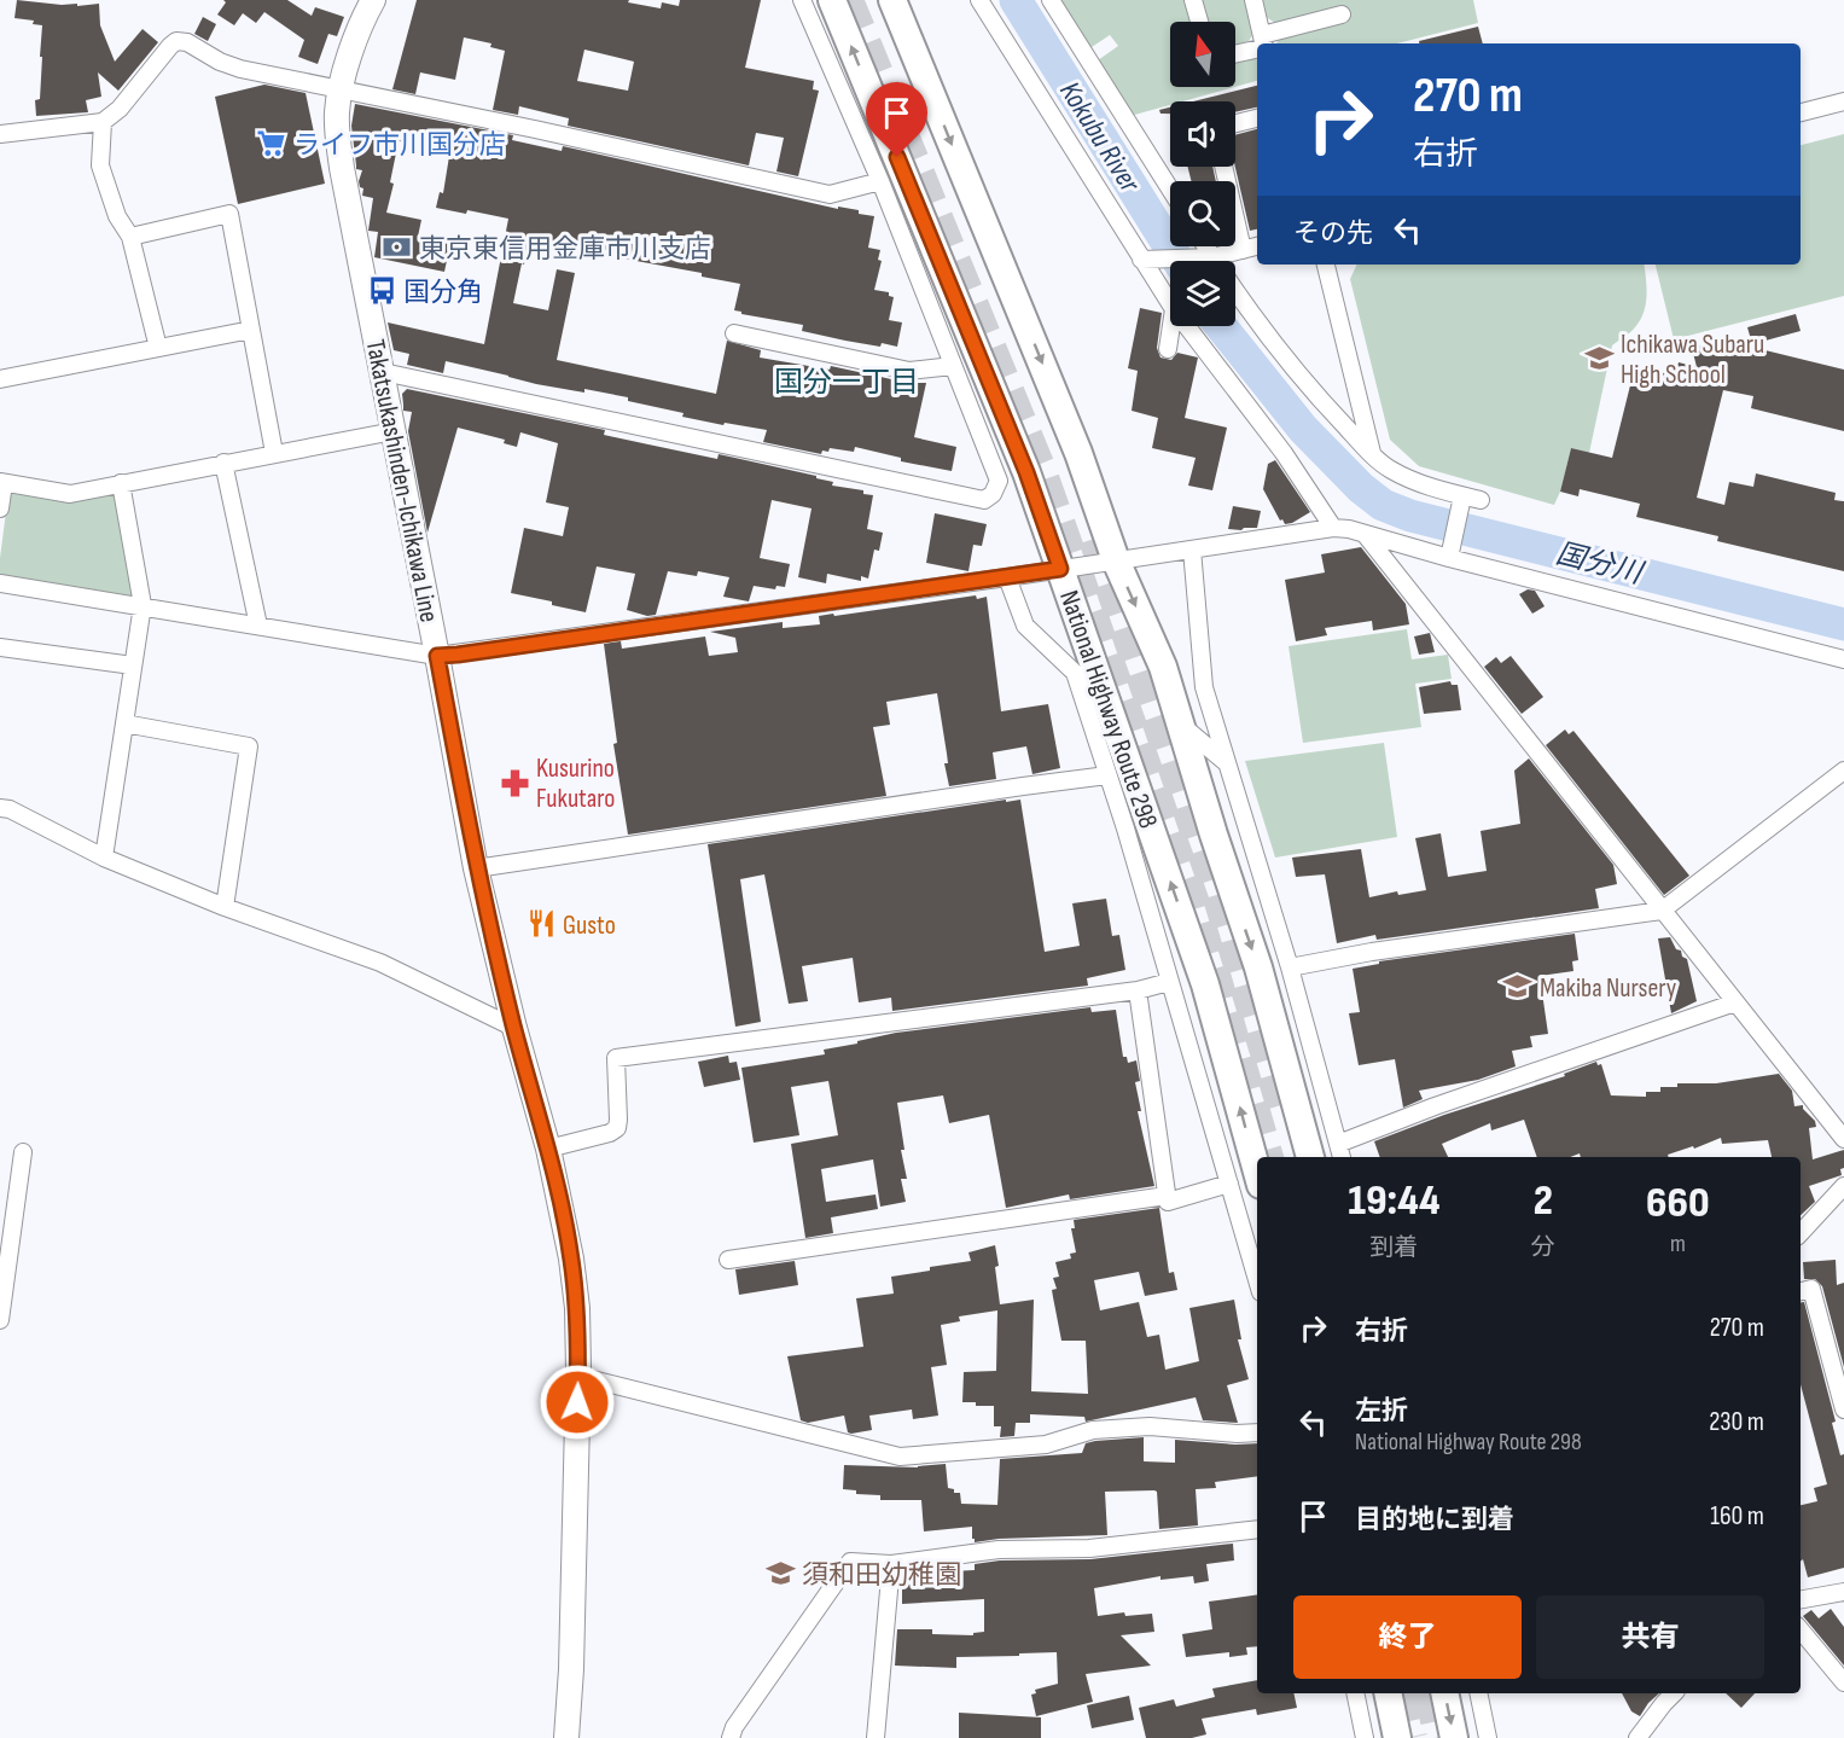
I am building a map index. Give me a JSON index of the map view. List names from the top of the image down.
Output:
{
  "streets": {
    "highway": ["National Highway Route 298"],
    "main road": ["Takatsukashinden-Ichikawa Line"]
  },
  "districts": ["国分一丁目"],
  "water": ["Kokubu River", "国分川"],
  "places": {
    "supermarket": ["ライフ市川国分店"],
    "bank": ["東京東信用金庫市川支店"],
    "bus stop": ["国分角"],
    "school or university": ["Ichikawa Subaru High School", "Makiba Nursery", "須和田幼稚園"],
    "pharmacy": ["Kusurino Fukutaro"],
    "restaurant": ["Gusto"]
  },
  "north": "top",
  "page": {
    "turn": ["270 m", "右折"],
    "then": "その先",
    "eta": [
      "19:44",
      "到着",
      "2",
      "分",
      "660",
      "m"
    ],
    "list": [
      {
        "name": "右折",
        "value": "270 m"
      },
      {
        "name": "左折",
        "note": "National Highway Route 298",
        "value": "230 m"
      },
      {
        "name": "目的地に到着",
        "value": "160 m"
      }
    ],
    "buttons": ["終了", "共有"]
  }
}
